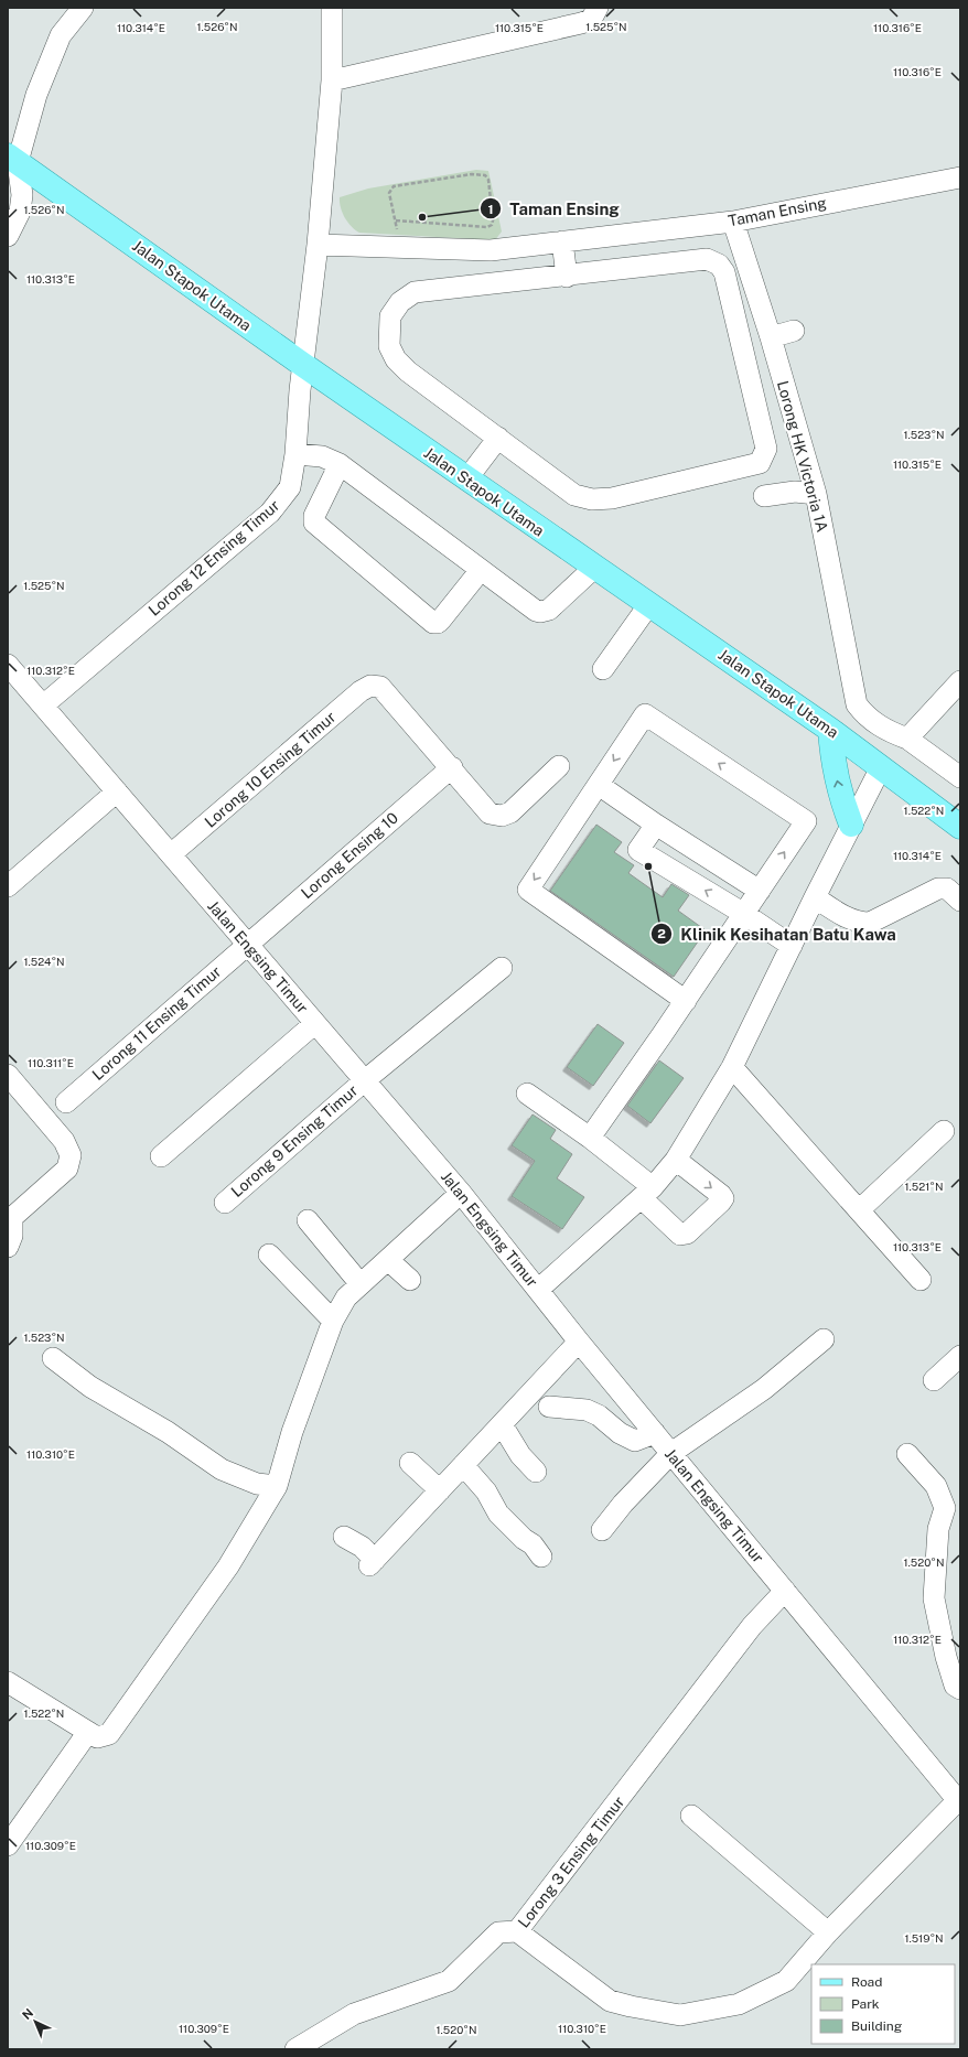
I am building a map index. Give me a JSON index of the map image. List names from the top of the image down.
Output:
{
  "streets": {
    "main road": ["Jalan Stapok Utama"],
    "street": [
      "Taman Ensing",
      "Lorong HK Victoria 1A",
      "Lorong 12 Ensing Timur",
      "Lorong 10 Ensing Timur",
      "Lorong Ensing 10",
      "Jalan Engsing Timur",
      "Lorong 11 Ensing Timur",
      "Lorong 9 Ensing Timur",
      "Lorong 3 Ensing Timur"
    ]
  },
  "crossings": [
    ["Taman Ensing", "Lorong HK Victoria 1A"],
    ["Jalan Stapok Utama", "Lorong 12 Ensing Timur"],
    ["Lorong 12 Ensing Timur", "Jalan Engsing Timur"],
    ["Lorong 10 Ensing Timur", "Lorong Ensing 10"],
    ["Lorong 10 Ensing Timur", "Jalan Engsing Timur"],
    ["Lorong Ensing 10", "Jalan Engsing Timur"],
    ["Lorong Ensing 10", "Lorong 11 Ensing Timur"],
    ["Jalan Engsing Timur", "Lorong 11 Ensing Timur"],
    ["Jalan Engsing Timur", "Lorong 9 Ensing Timur"],
    ["Jalan Engsing Timur", "Lorong 3 Ensing Timur"]
  ],
  "places": ["Taman Ensing", "Klinik Kesihatan Batu Kawa"],
  "legend": ["Road", "Park", "Building"],
  "north": "top left",
  "coordinates": [
    "1.526°N",
    "1.525°N",
    "110.314°E",
    "110.315°E",
    "110.316°E",
    "110.313°E",
    "1.523°N",
    "110.312°E",
    "1.522°N",
    "1.524°N",
    "110.311°E",
    "1.521°N",
    "110.310°E",
    "1.520°N",
    "110.309°E",
    "1.519°N"
  ]
}
